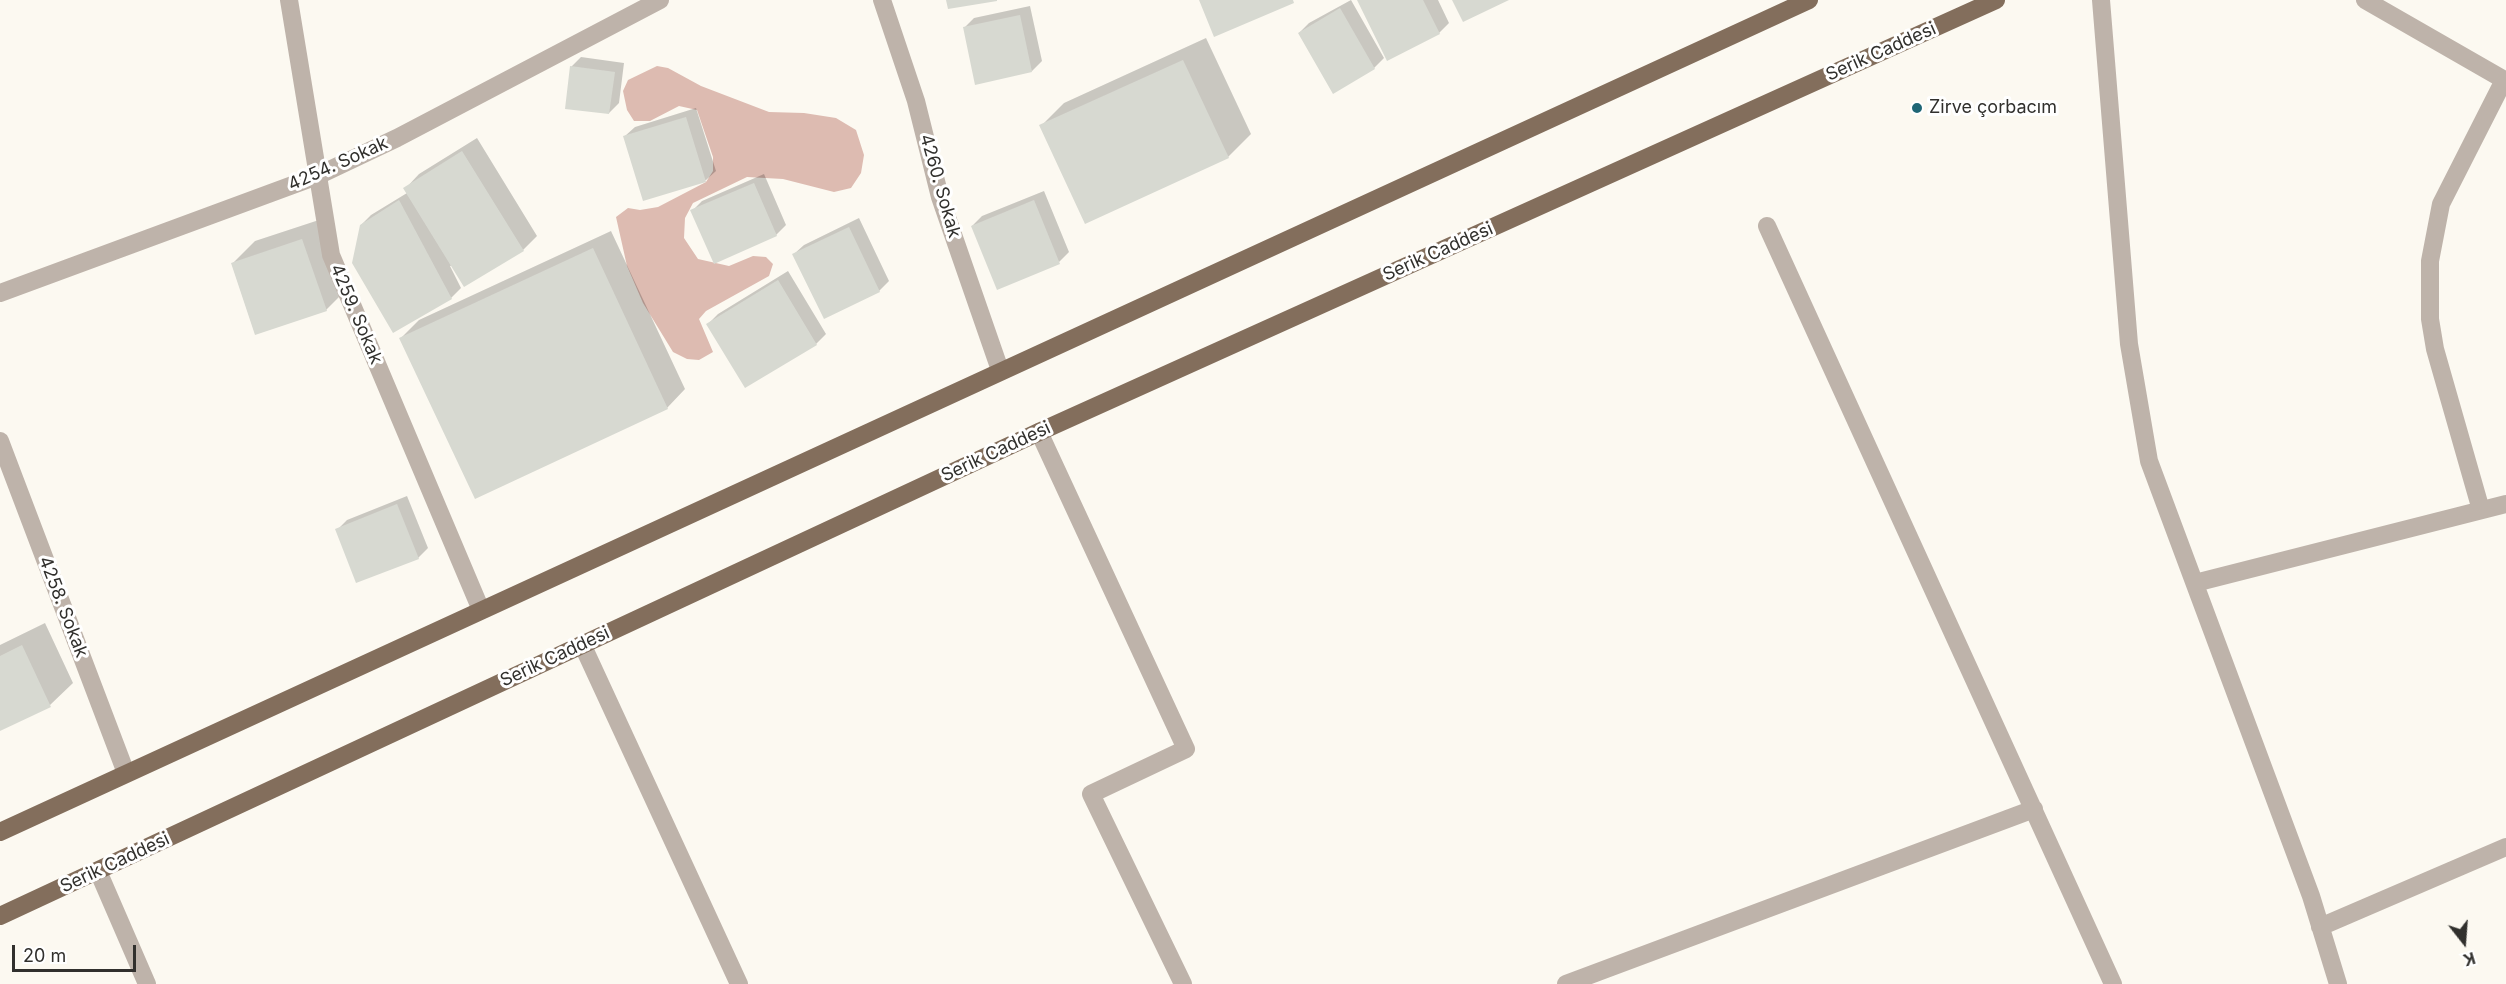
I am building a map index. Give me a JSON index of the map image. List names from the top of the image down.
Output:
{
  "streets": {
    "highway": ["Serik Caddesi"],
    "street": [
      "4254. Sokak",
      "4260. Sokak",
      "4259. Sokak",
      "4258. Sokak"
    ]
  },
  "crossings": [
    ["4254. Sokak", "4259. Sokak"]
  ],
  "places": ["Zirve çorbacım"],
  "scale_bar": "20 m",
  "north": "bottom"
}
